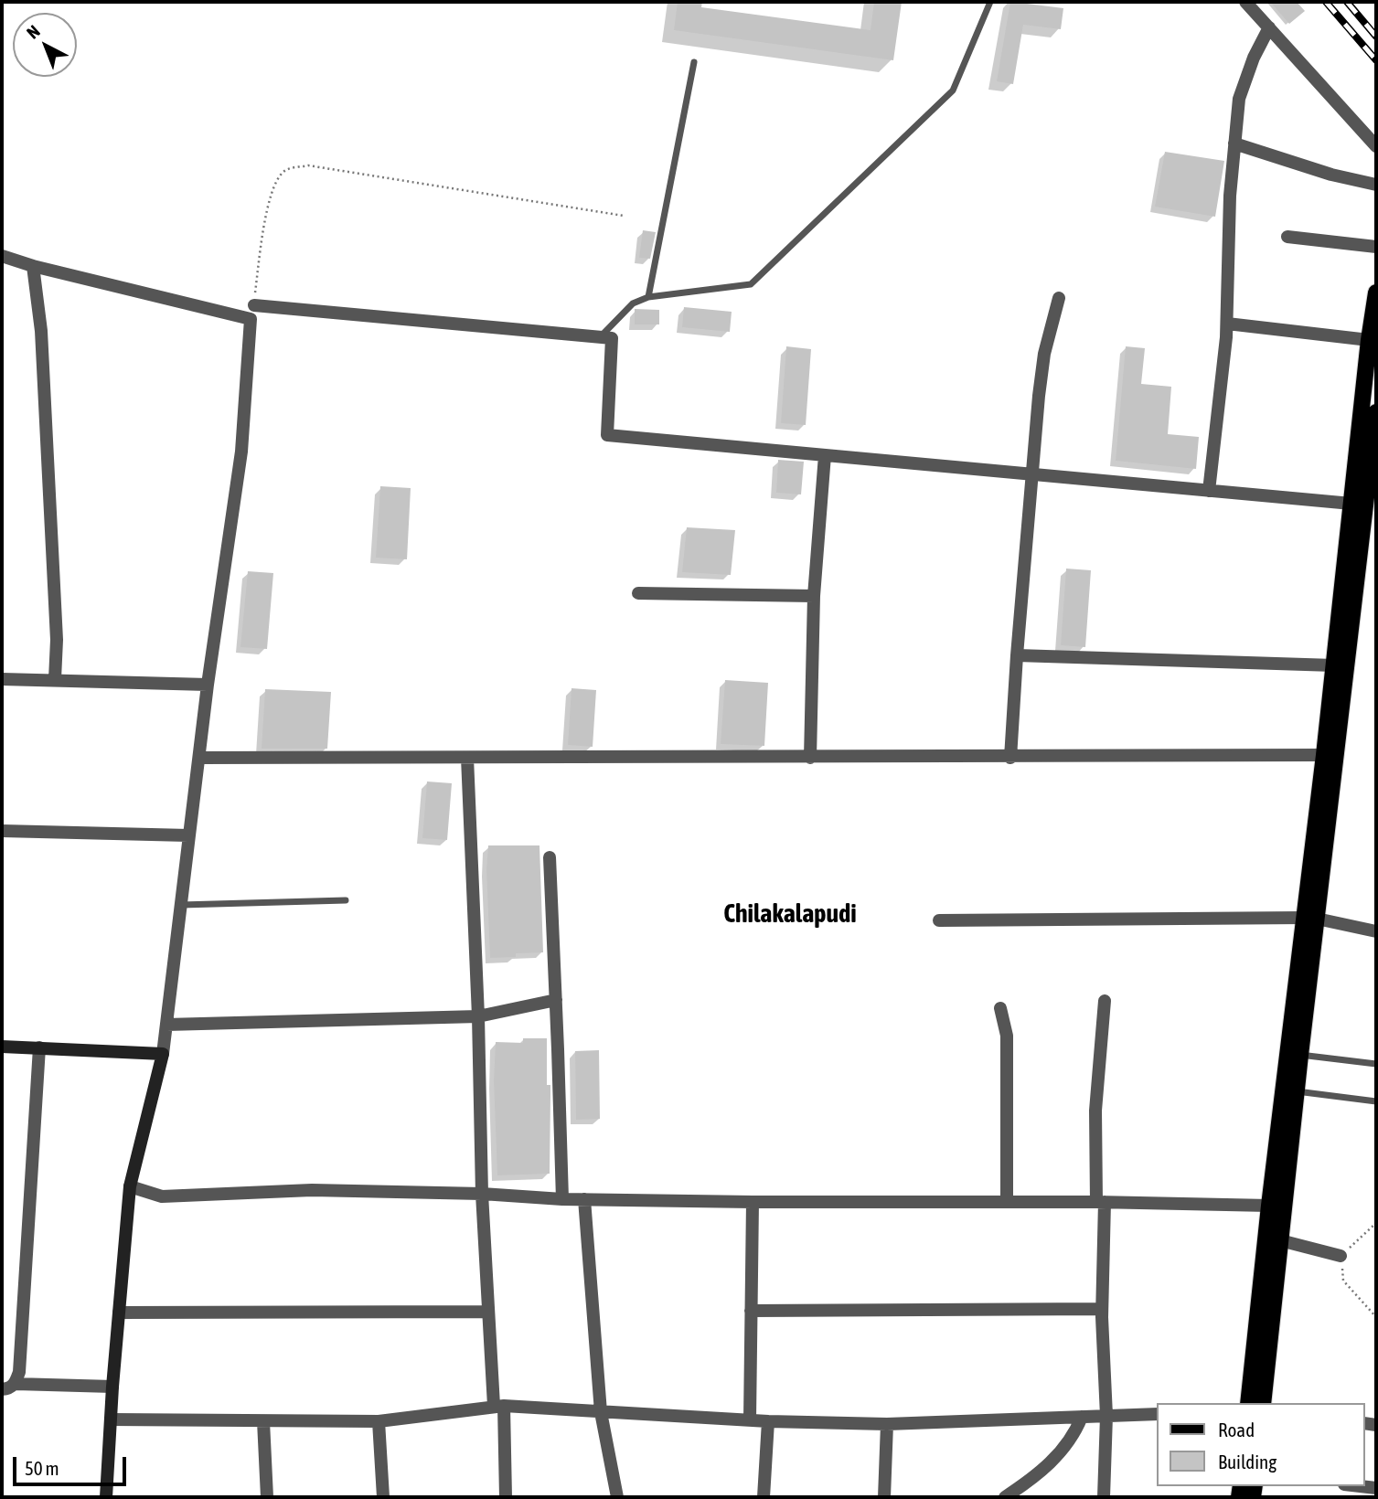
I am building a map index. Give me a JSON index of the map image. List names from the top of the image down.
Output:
{
  "districts": ["Chilakalapudi"],
  "legend": ["Road", "Building"],
  "scale_bar": "50 m",
  "north": "top left"
}
